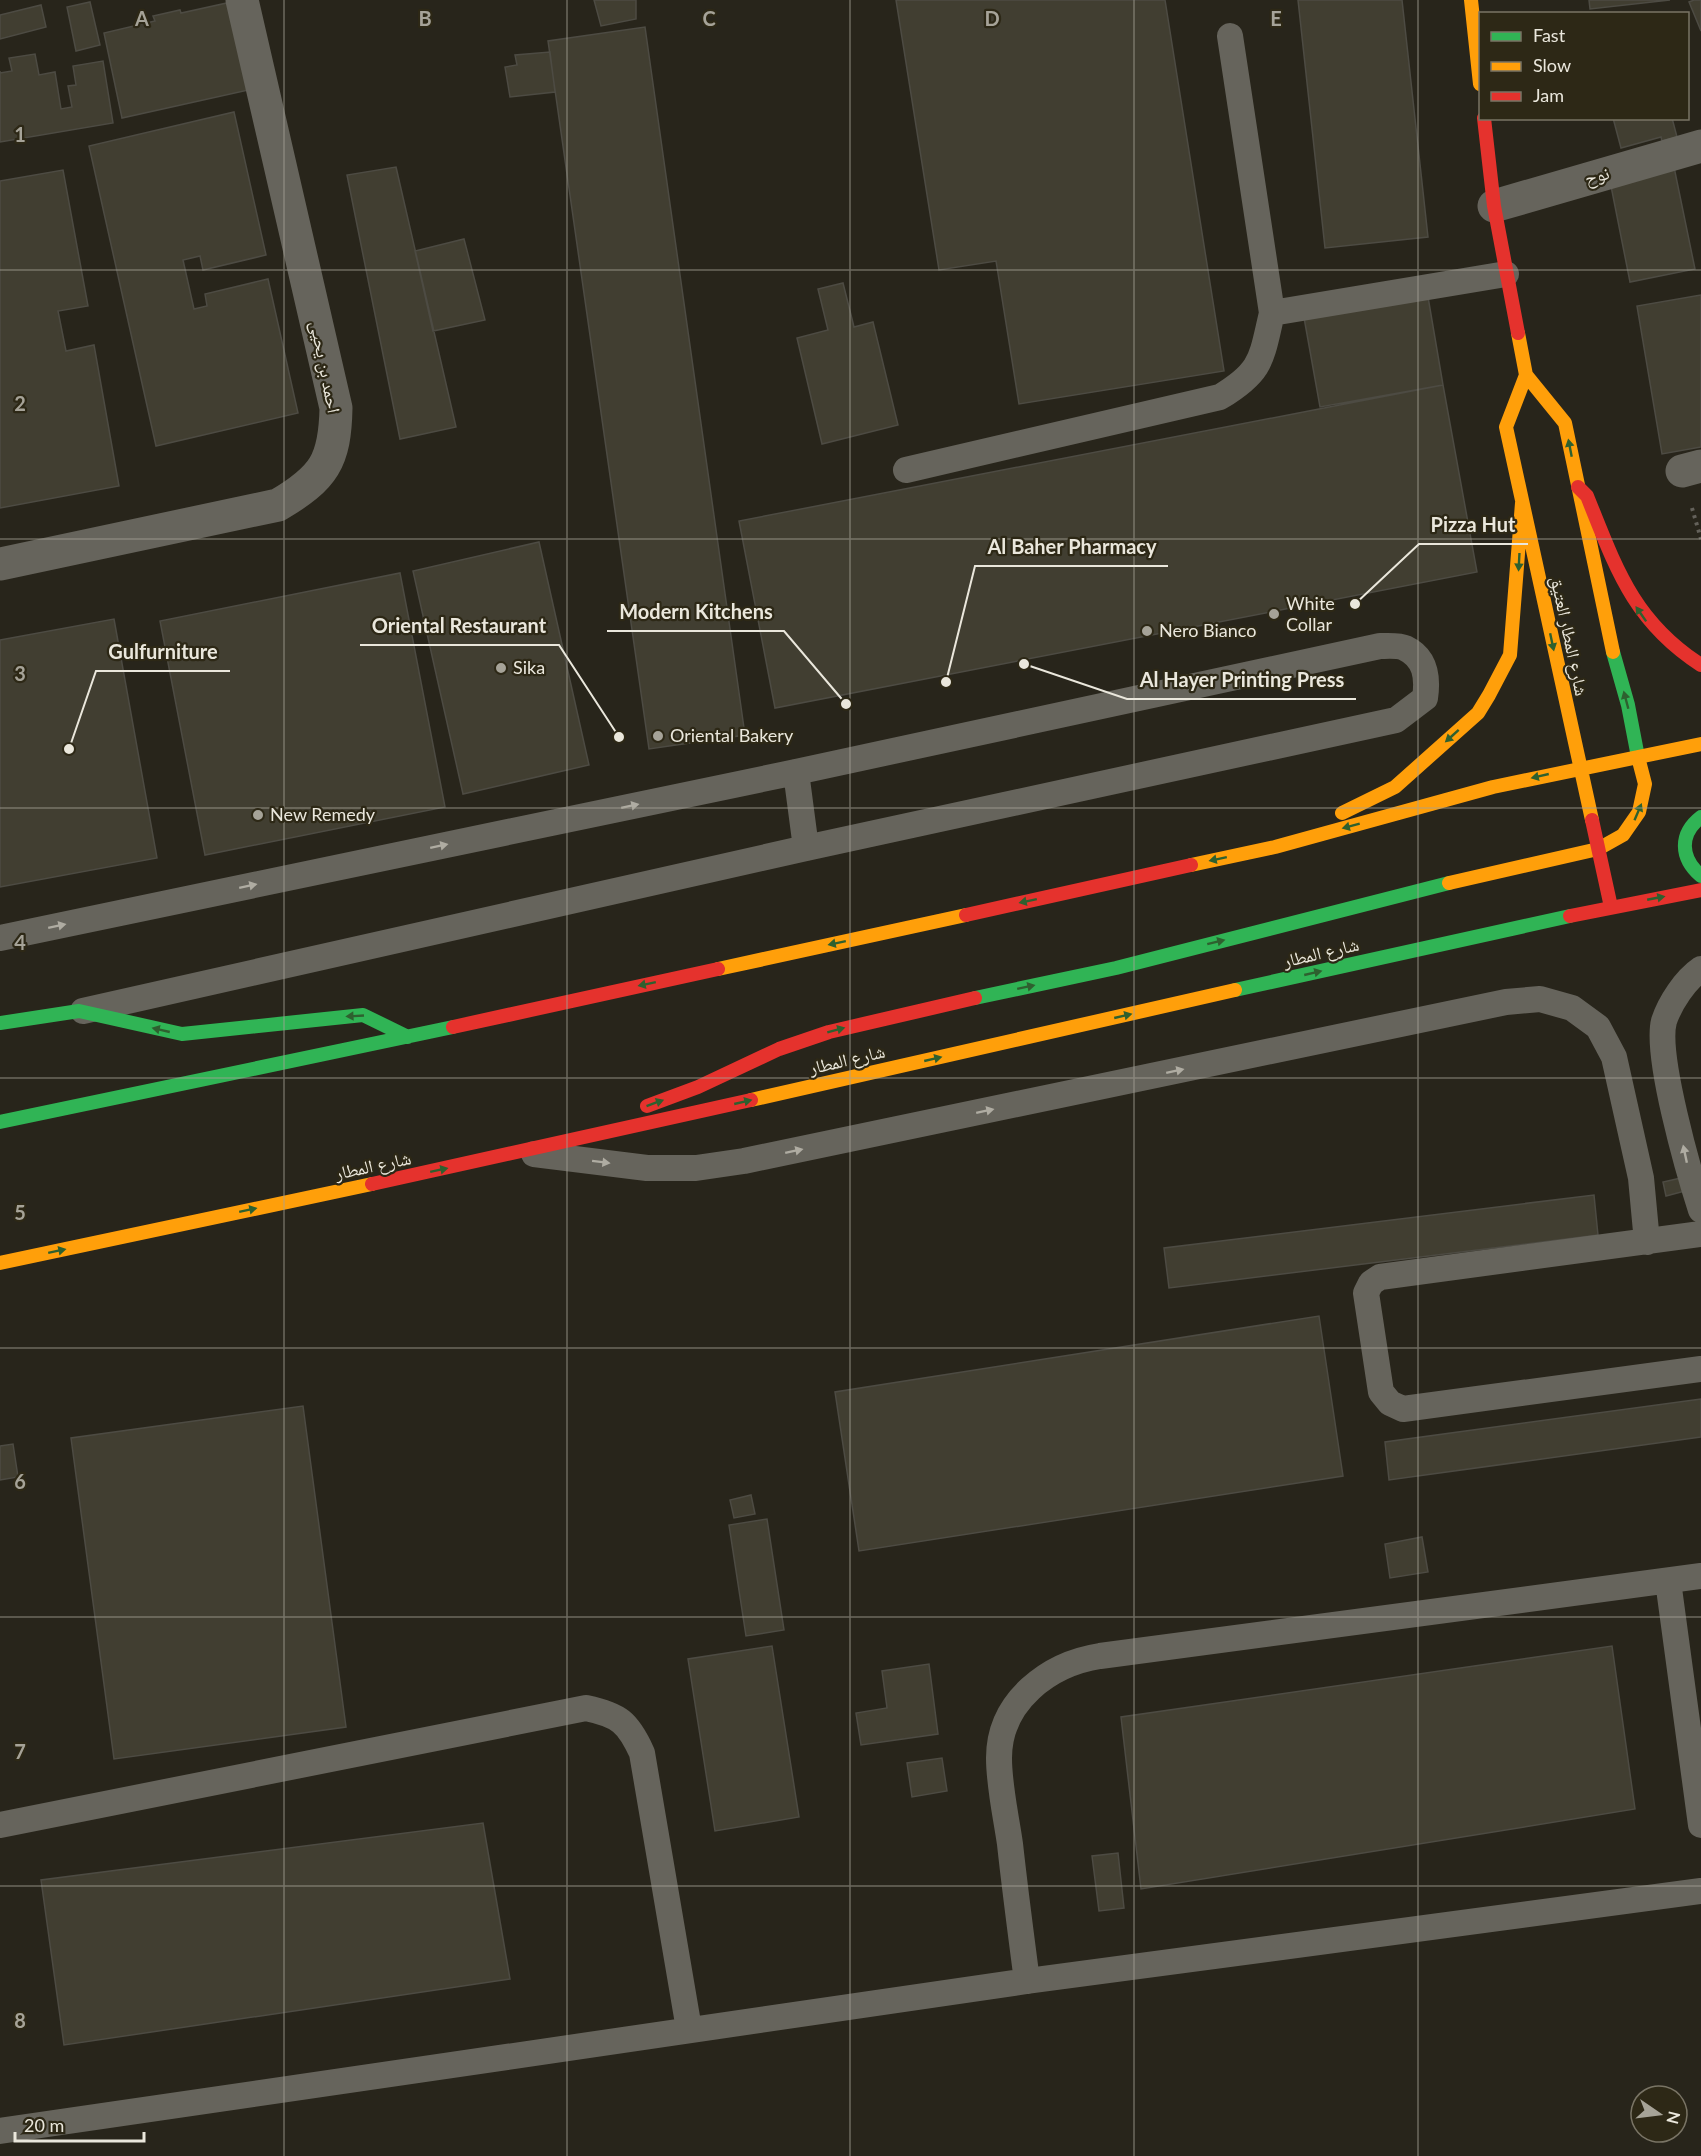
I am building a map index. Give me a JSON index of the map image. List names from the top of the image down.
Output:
{
  "streets": {
    "main road": ["شارع المطار العتيق", "شارع المطار"],
    "street": ["نوح", "احمد بن يحيى"]
  },
  "crossings": [
    ["شارع المطار العتيق", "شارع المطار"]
  ],
  "places": [
    "Pizza Hut",
    "White Collar",
    "Nero Bianco",
    "Al Hayer Printing Press",
    "Sika",
    "Al Baher Pharmacy",
    "Modern Kitchens",
    "Oriental Bakery",
    "Oriental Restaurant",
    "Gulfurniture",
    "New Remedy"
  ],
  "legend": ["Fast", "Slow", "Jam"],
  "scale_bar": "20 m",
  "north": "right",
  "grid": {
    "columns": [
      "A",
      "B",
      "C",
      "D",
      "E"
    ],
    "rows": [
      "1",
      "2",
      "3",
      "4",
      "5",
      "6",
      "7",
      "8"
    ]
  }
}
